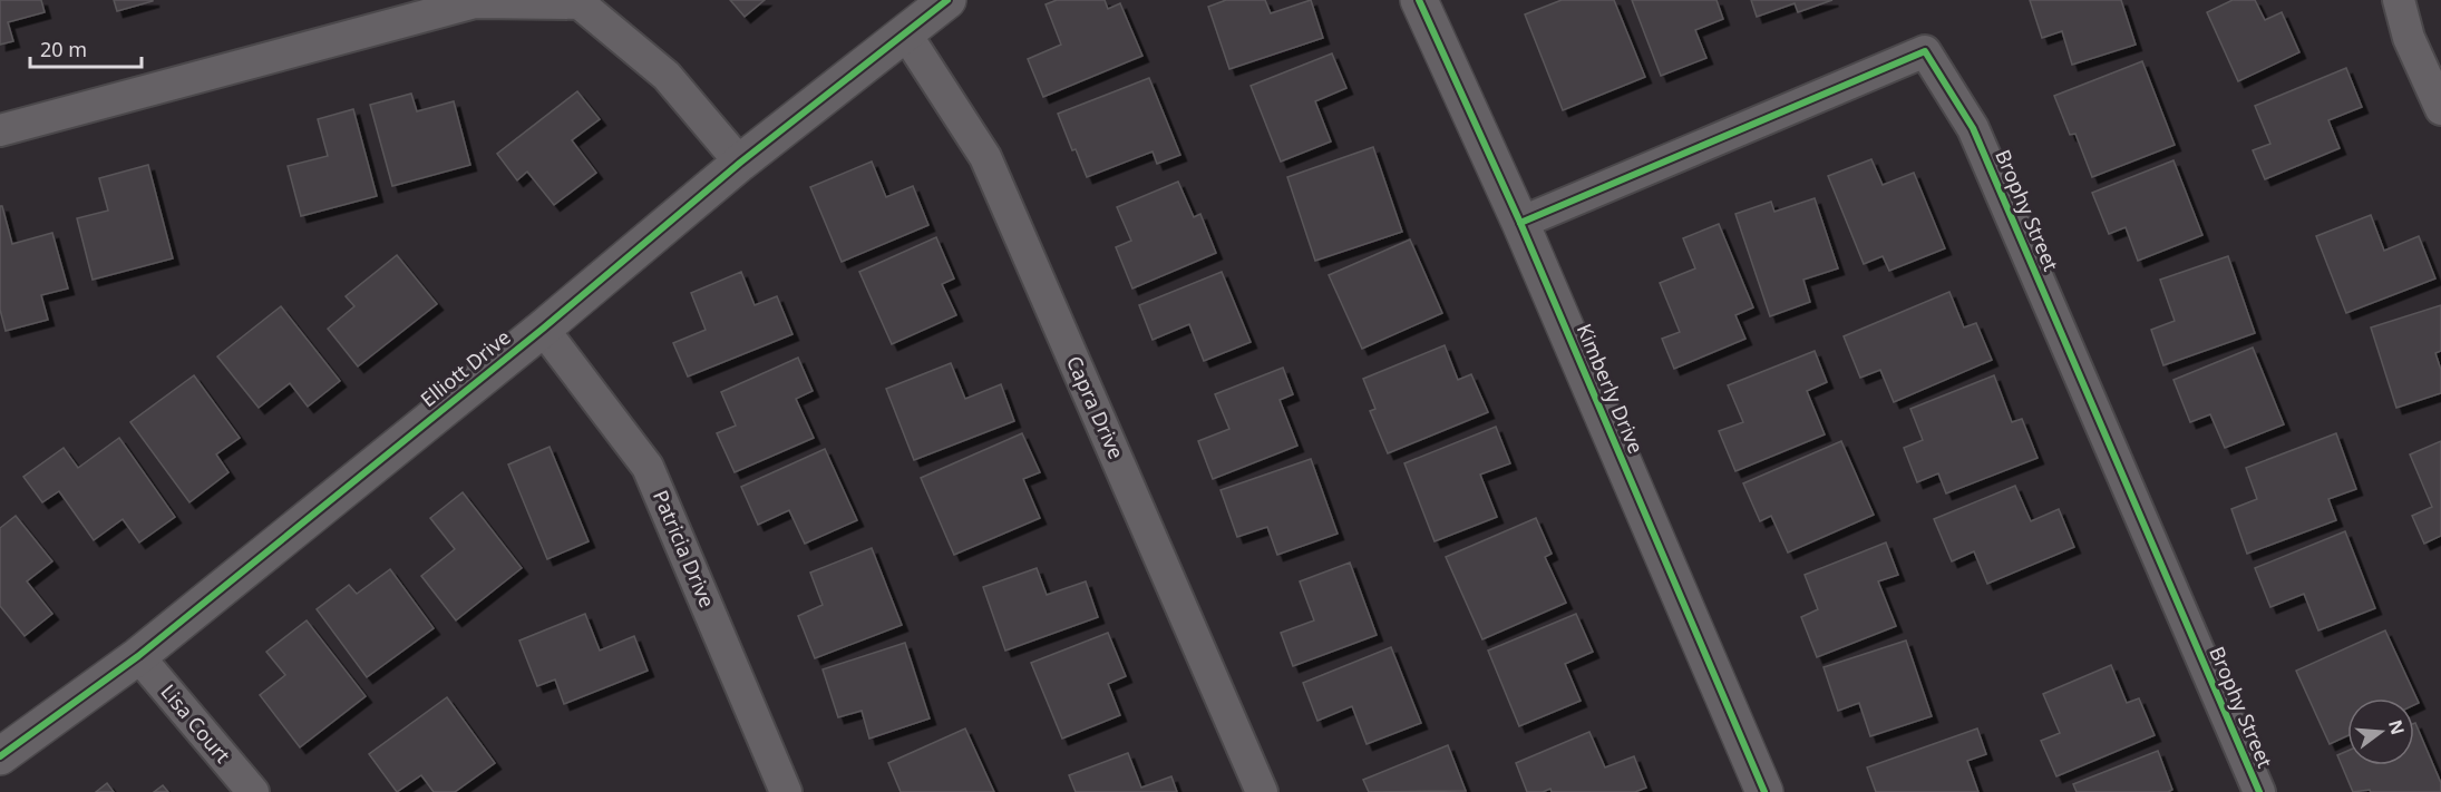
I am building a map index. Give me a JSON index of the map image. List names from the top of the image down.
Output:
{
  "streets": {
    "street": [
      "Brophy Street",
      "Elliott Drive",
      "Kimberly Drive",
      "Capra Drive",
      "Patricia Drive",
      "Lisa Court"
    ]
  },
  "crossings": [
    ["Brophy Street", "Kimberly Drive"],
    ["Elliott Drive", "Capra Drive"],
    ["Elliott Drive", "Patricia Drive"],
    ["Elliott Drive", "Lisa Court"]
  ],
  "scale_bar": "20 m",
  "north": "right"
}
